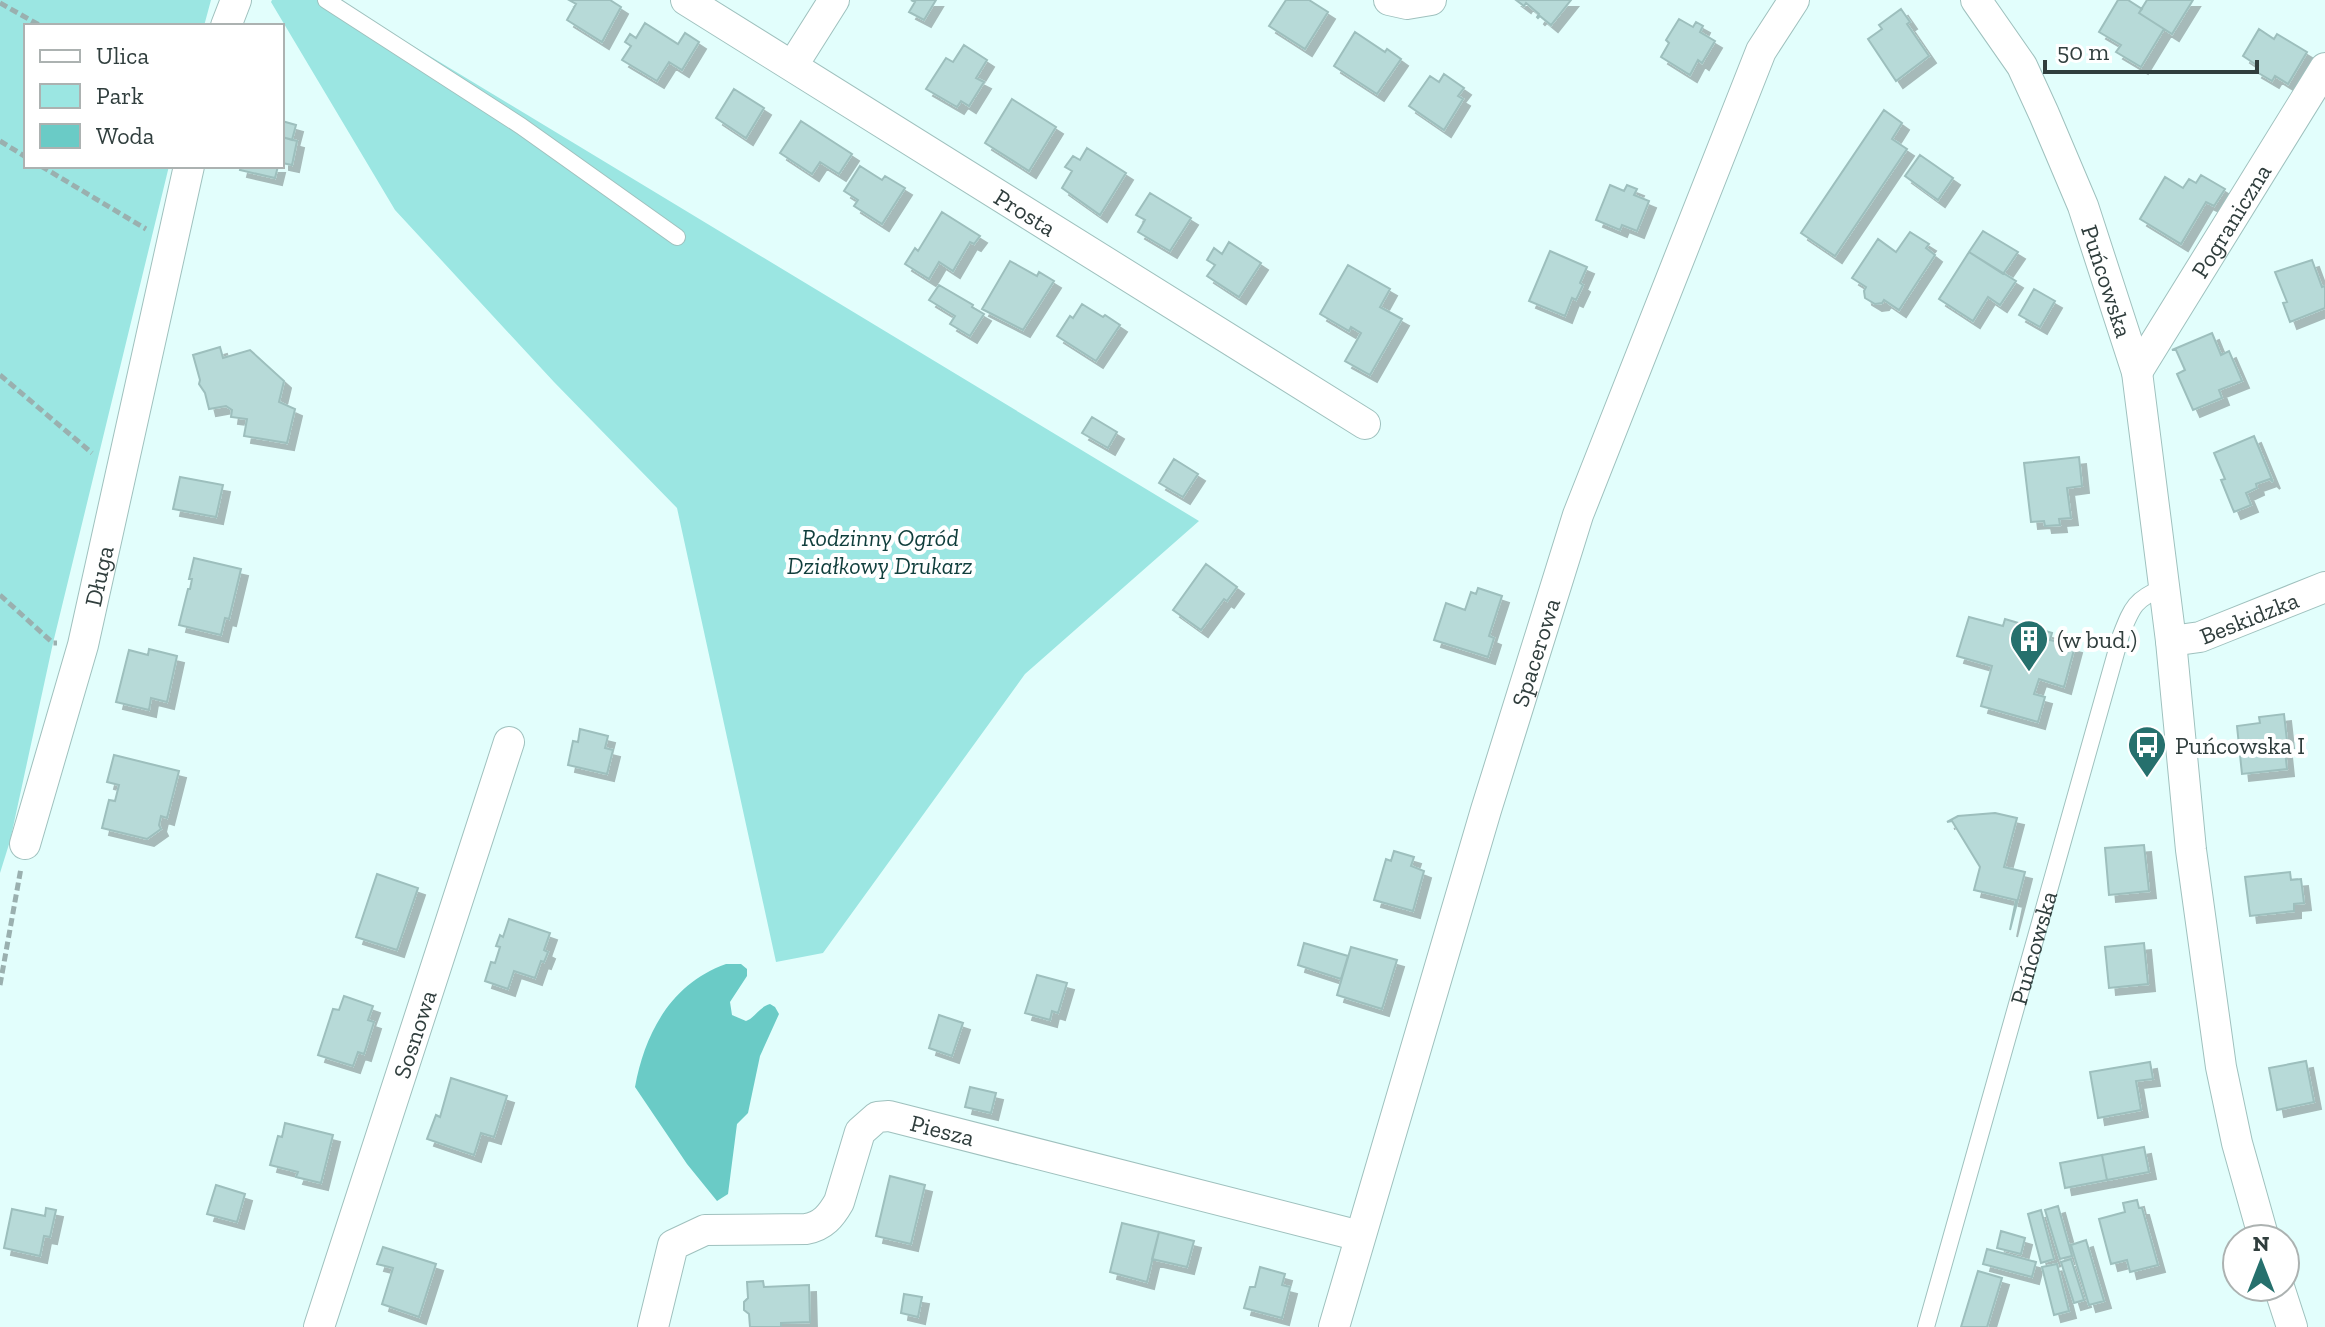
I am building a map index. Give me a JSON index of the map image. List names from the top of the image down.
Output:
{
  "streets": {
    "street": [
      "Prosta",
      "Pograniczna",
      "Puńcowska",
      "Długa",
      "Beskidzka",
      "Spacerowa",
      "Sosnowa",
      "Piesza"
    ]
  },
  "crossings": [
    ["Pograniczna", "Puńcowska"],
    ["Puńcowska", "Beskidzka"],
    ["Spacerowa", "Piesza"]
  ],
  "parks": ["Rodzinny Ogród Działkowy Drukarz"],
  "places": {
    "building": ["(w bud.)"],
    "bus stop": ["Puńcowska I"]
  },
  "legend": ["Ulica", "Park", "Woda"],
  "scale_bar": "50 m",
  "north": "top"
}
